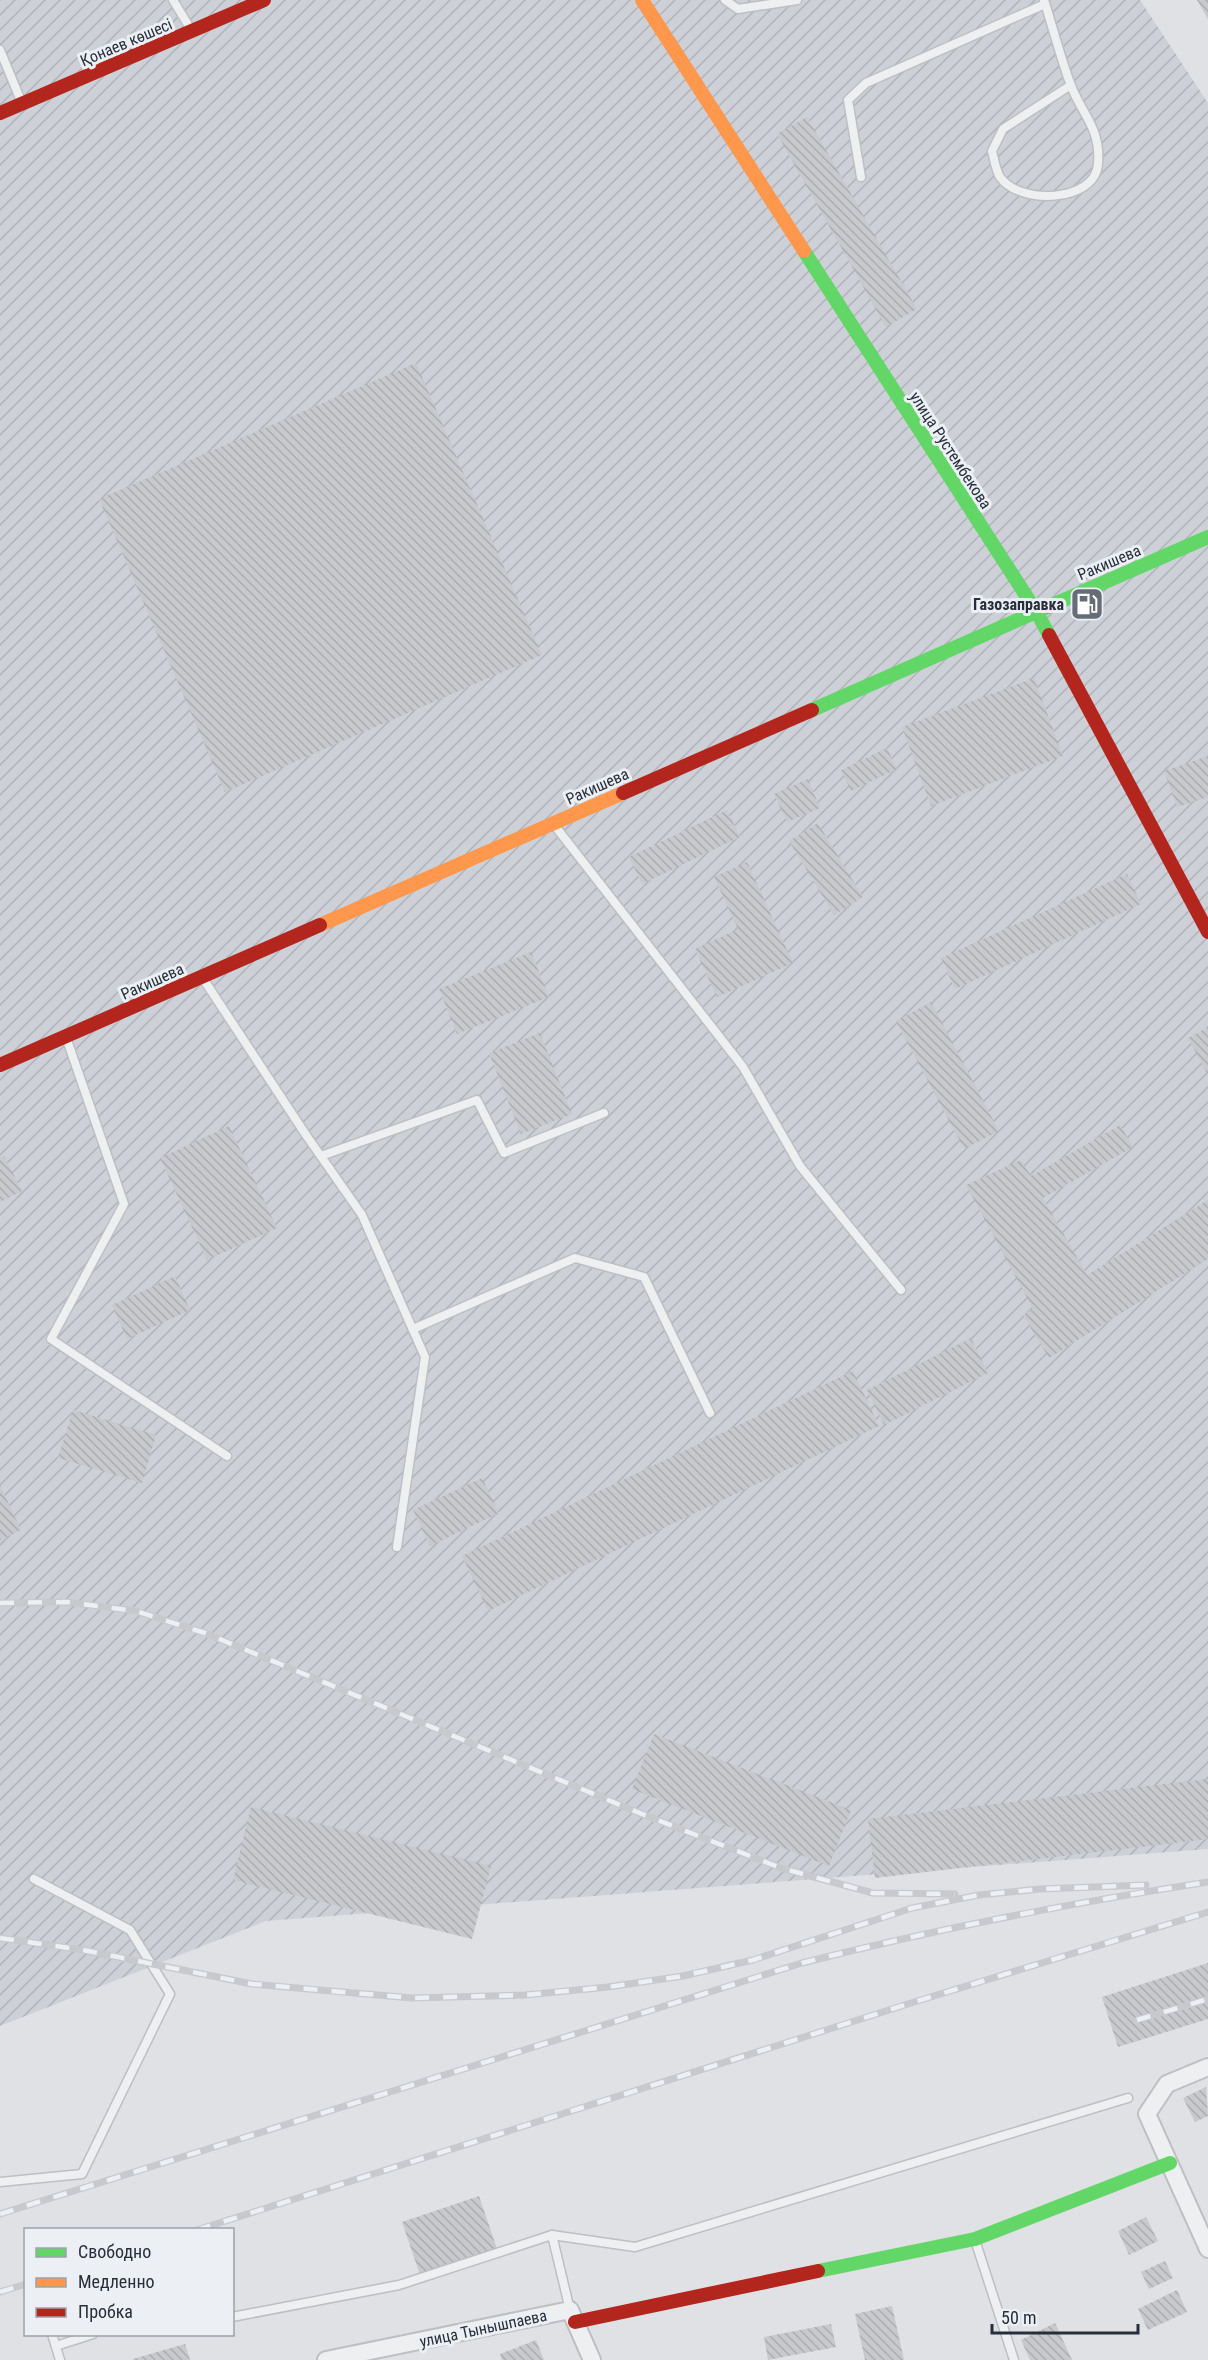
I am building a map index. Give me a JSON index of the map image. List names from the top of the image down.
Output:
{
  "streets": {
    "street": [
      "Қонаев көшесі",
      "улица Рустембекова",
      "Ракишева",
      "улица Тынышпаева"
    ]
  },
  "crossings": [
    ["улица Рустембекова", "Ракишева"]
  ],
  "places": {
    "fuel station": ["Газозаправка"]
  },
  "legend": ["Свободно", "Медленно", "Пробка"],
  "scale_bar": "50 m"
}
